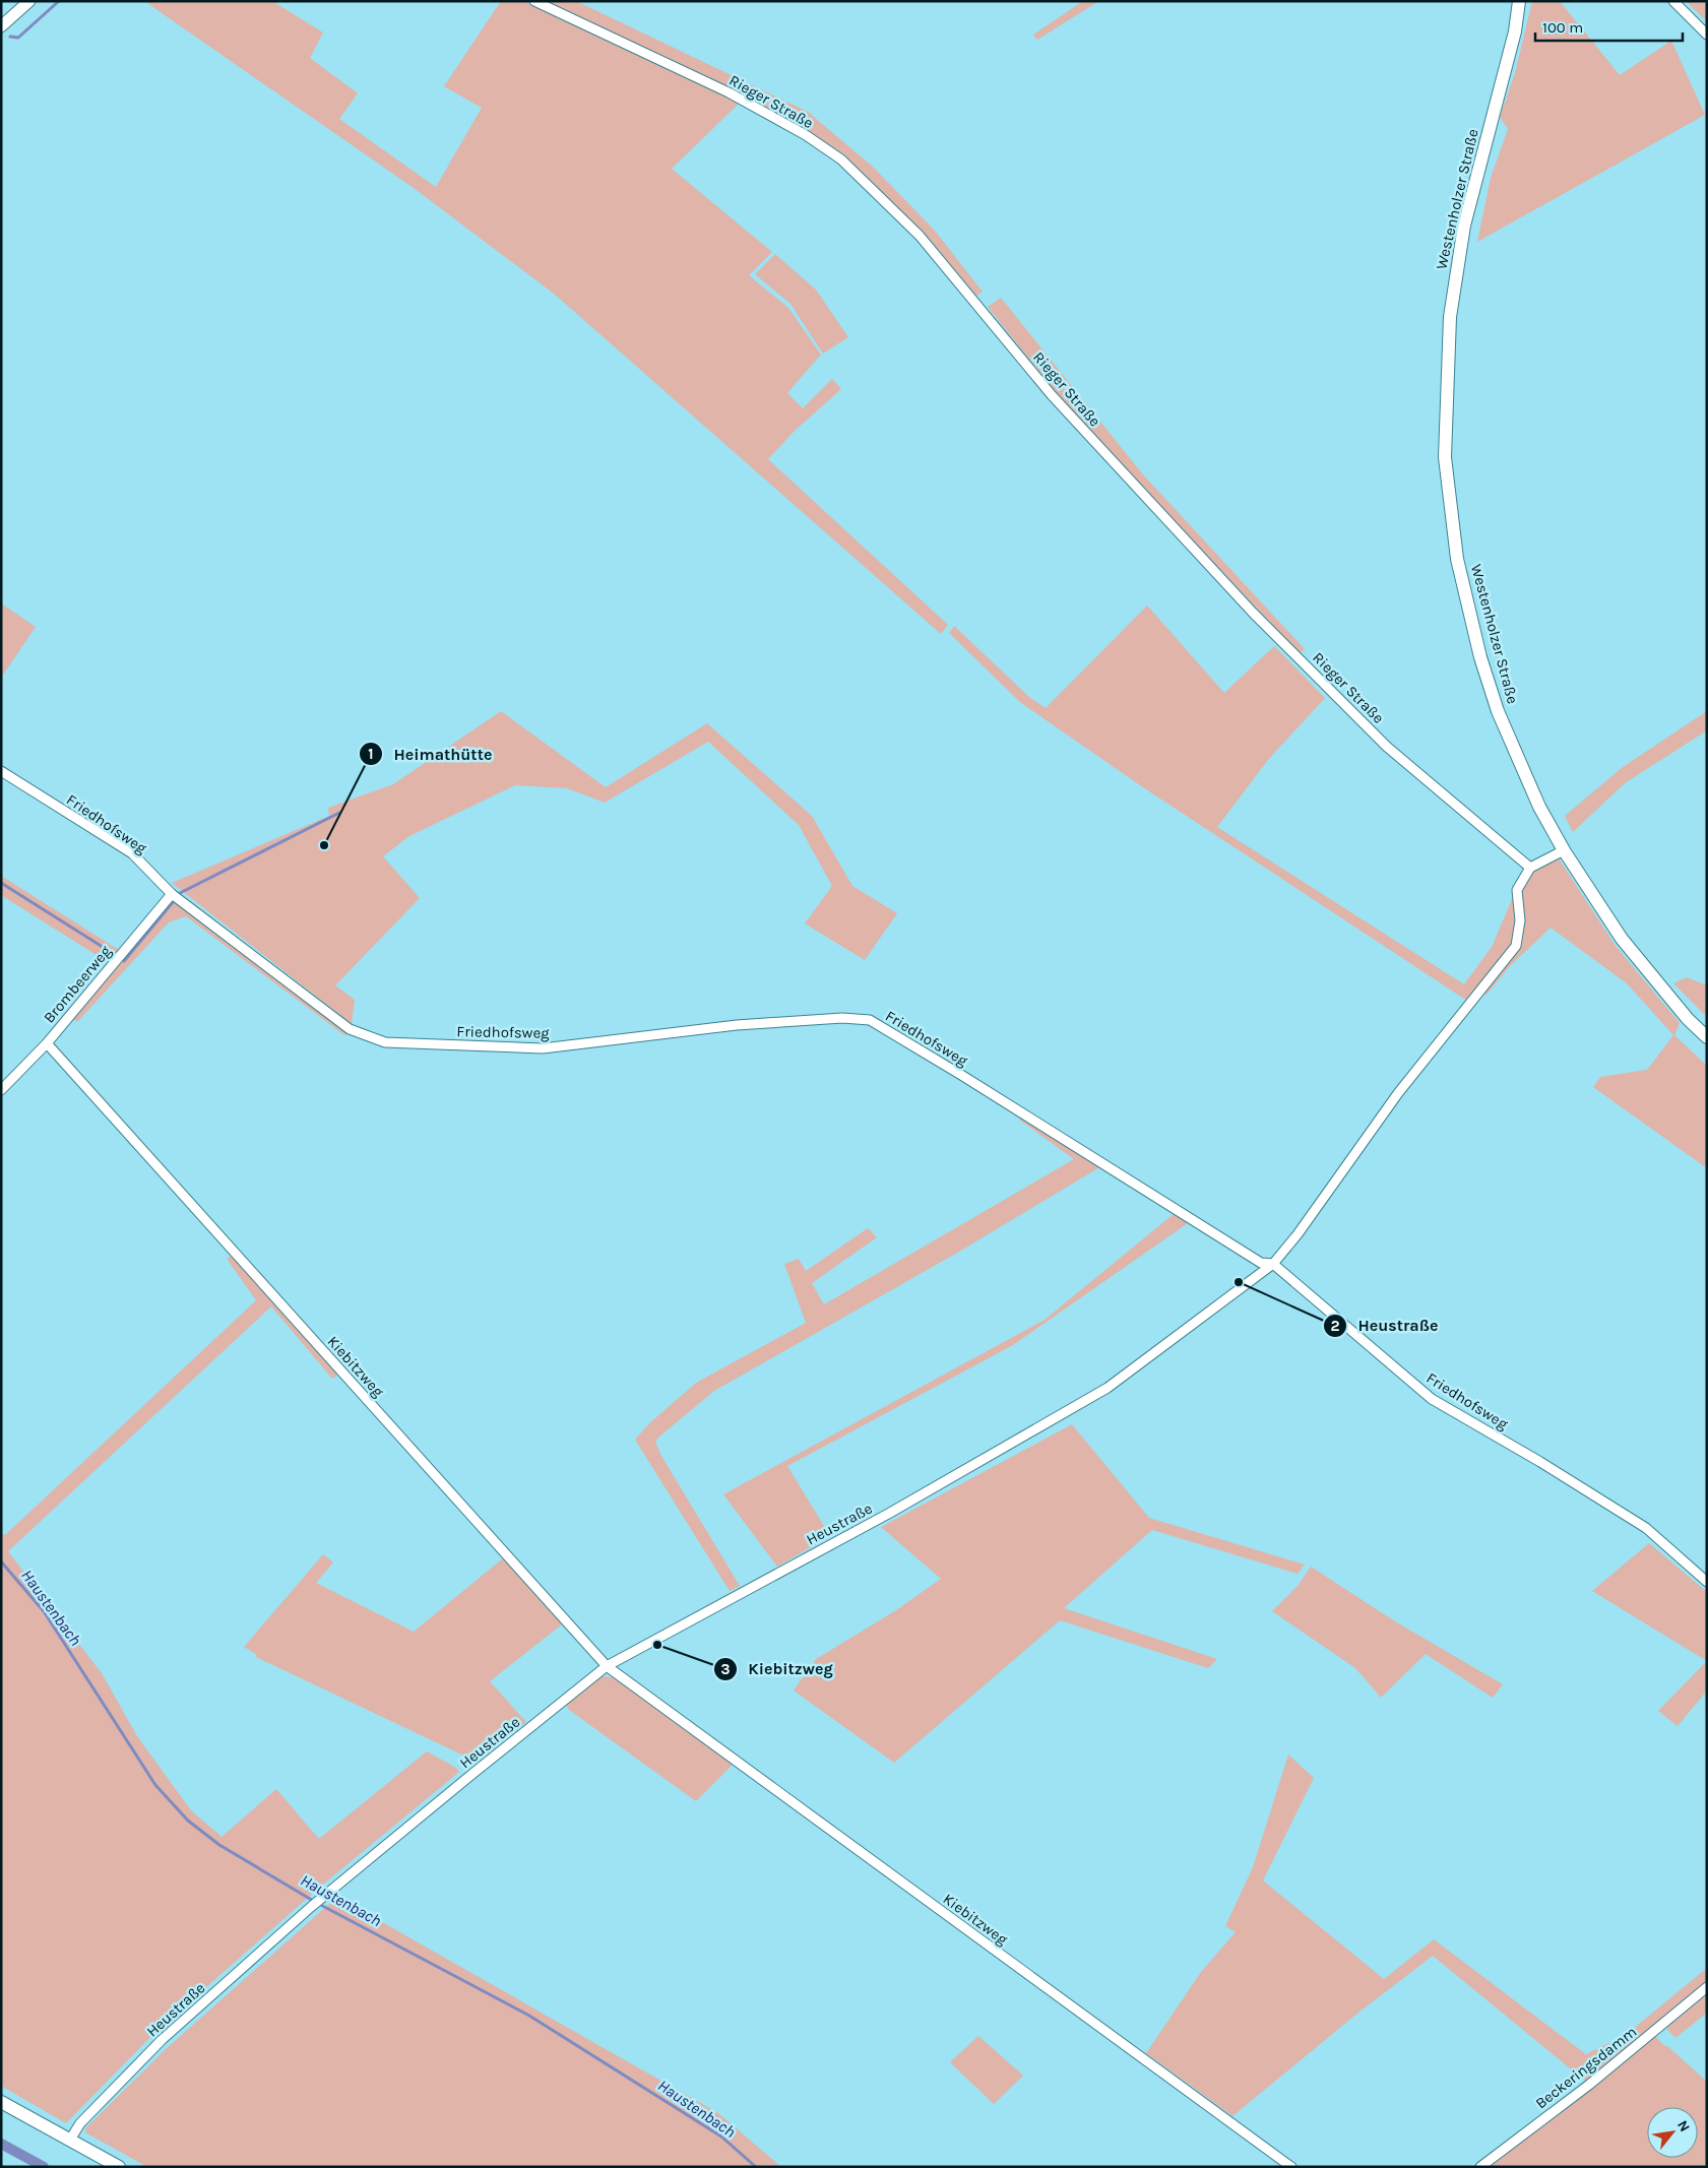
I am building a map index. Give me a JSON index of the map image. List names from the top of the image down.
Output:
{
  "streets": {
    "main road": ["Westenholzer Straße"],
    "street": [
      "Rieger Straße",
      "Friedhofsweg",
      "Brombeerweg",
      "Kiebitzweg",
      "Heustraße",
      "Beckeringsdamm"
    ]
  },
  "crossings": [
    ["Rieger Straße", "Heustraße"],
    ["Friedhofsweg", "Brombeerweg"],
    ["Friedhofsweg", "Heustraße"],
    ["Brombeerweg", "Kiebitzweg"],
    ["Kiebitzweg", "Heustraße"]
  ],
  "water": ["Haustenbach"],
  "places": ["Heimathütte", "Heustraße", "Kiebitzweg"],
  "scale_bar": "100 m",
  "north": "top right"
}
